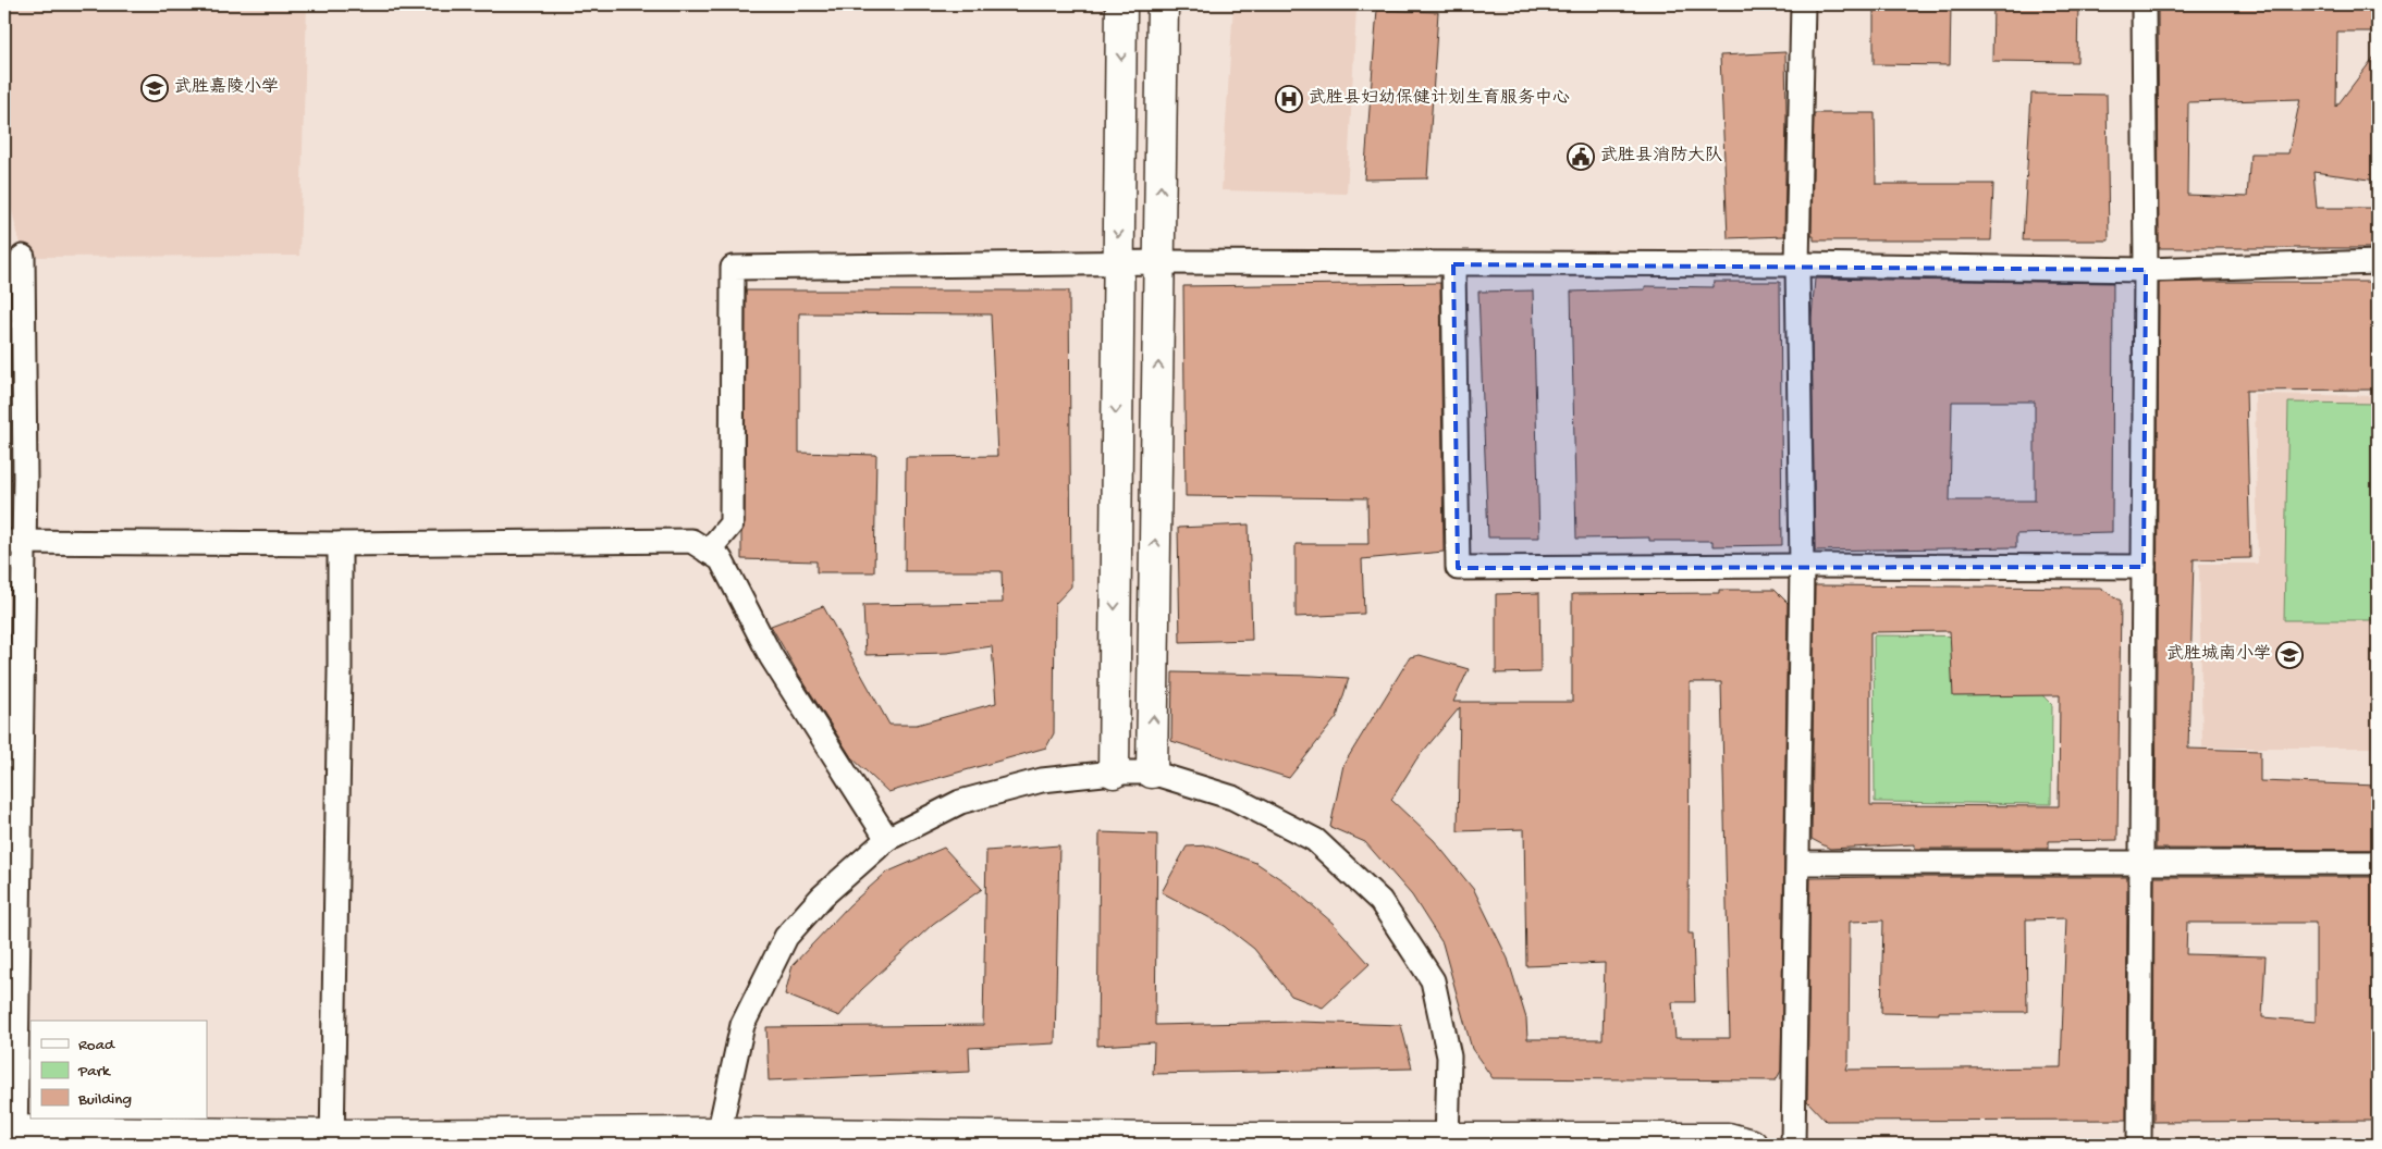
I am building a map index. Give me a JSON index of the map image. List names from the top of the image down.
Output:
{
  "places": {
    "school or university": ["武胜嘉陵小学", "武胜城南小学"],
    "hospital": ["武胜县妇幼保健计划生育服务中心"],
    "public building": ["武胜县消防大队"]
  },
  "legend": ["Road", "Park", "Building"]
}
